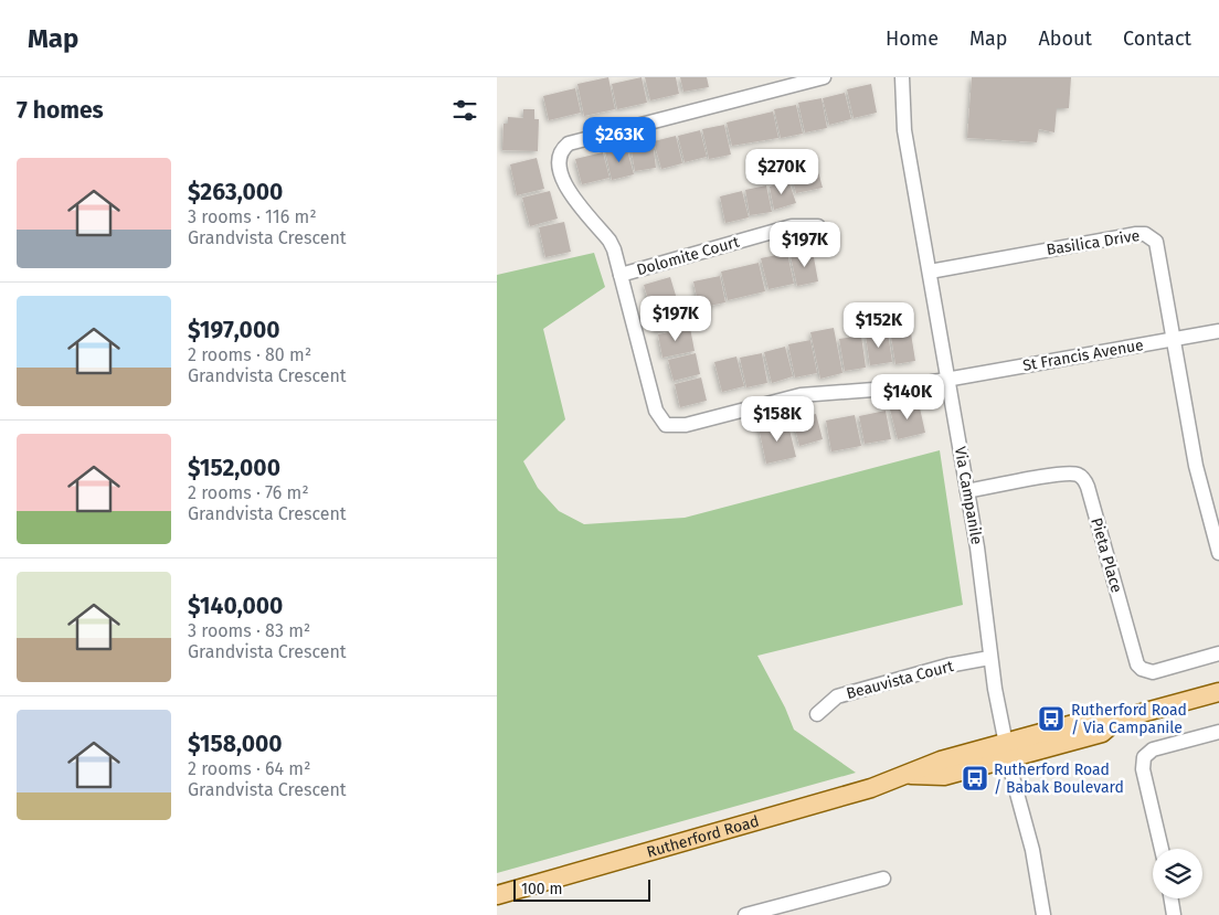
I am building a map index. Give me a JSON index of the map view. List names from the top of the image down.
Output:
{
  "streets": {
    "main road": ["Rutherford Road"],
    "street": [
      "Basilica Drive",
      "Dolomite Court",
      "St Francis Avenue",
      "Via Campanile",
      "Pieta Place",
      "Beauvista Court"
    ]
  },
  "crossings": [
    ["Basilica Drive", "St Francis Avenue"],
    ["Basilica Drive", "Via Campanile"],
    ["Dolomite Court", "St Francis Avenue"],
    ["St Francis Avenue", "Via Campanile"],
    ["Via Campanile", "Pieta Place"],
    ["Via Campanile", "Beauvista Court"],
    ["Via Campanile", "Rutherford Road"]
  ],
  "places": {
    "bus stop": ["Rutherford Road / Via Campanile", "Rutherford Road / Babak Boulevard"]
  },
  "scale_bar": "100 m",
  "page": {
    "header": "Map",
    "nav": [
      "Home",
      "Map",
      "About",
      "Contact"
    ],
    "heading": "7 homes",
    "price": [
      "$263K",
      "$270K",
      "$197K",
      "$197K",
      "$152K",
      "$140K",
      "$158K"
    ],
    "list": [
      {
        "name": "$263,000",
        "note": "3 rooms · 116 m² · Grandvista Crescent"
      },
      {
        "name": "$197,000",
        "note": "2 rooms · 80 m² · Grandvista Crescent"
      },
      {
        "name": "$152,000",
        "note": "2 rooms · 76 m² · Grandvista Crescent"
      },
      {
        "name": "$140,000",
        "note": "3 rooms · 83 m² · Grandvista Crescent"
      },
      {
        "name": "$158,000",
        "note": "2 rooms · 64 m² · Grandvista Crescent"
      }
    ],
    "scale": "100 m"
  }
}
